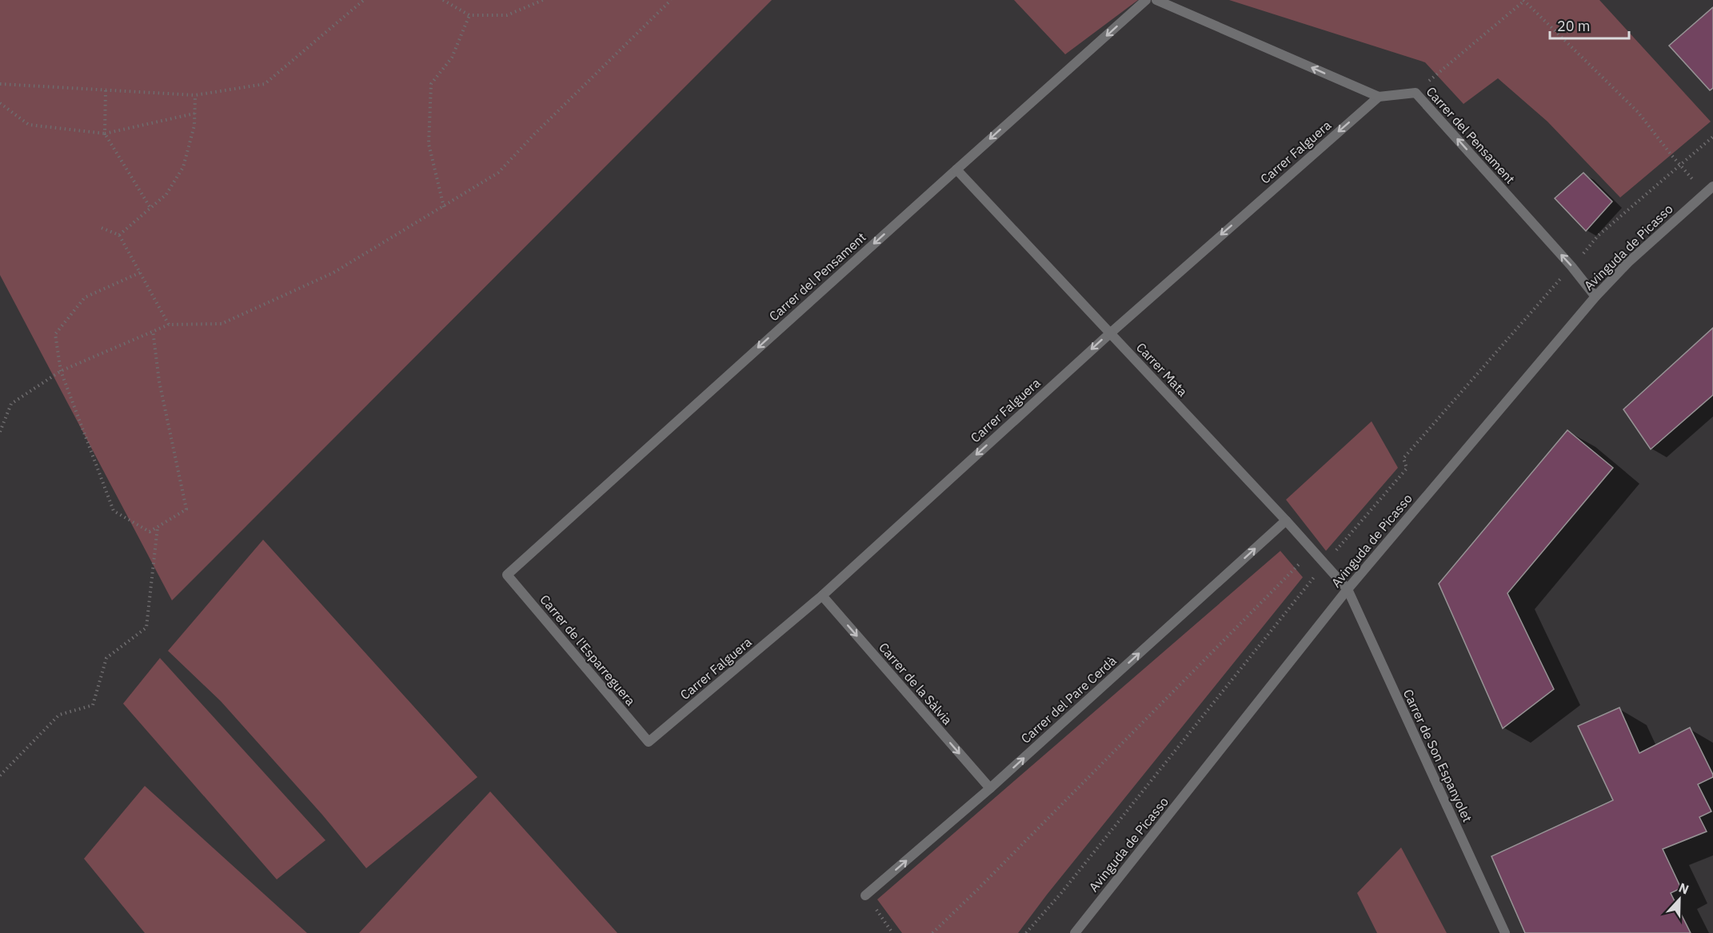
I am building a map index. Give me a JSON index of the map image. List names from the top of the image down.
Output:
{
  "streets": {
    "street": [
      "Carrer del Pensament",
      "Carrer Falguera",
      "Avinguda de Picasso",
      "Carrer Mata",
      "Carrer de l'Esparreguera",
      "Carrer de la Sàlvia",
      "Carrer del Pare Cerdà",
      "Carrer de Son Espanyolet"
    ]
  },
  "crossings": [
    ["Carrer del Pensament", "Carrer Falguera"],
    ["Carrer del Pensament", "Avinguda de Picasso"],
    ["Carrer del Pensament", "Carrer Mata"],
    ["Carrer del Pensament", "Carrer de l'Esparreguera"],
    ["Carrer Falguera", "Carrer Mata"],
    ["Carrer Falguera", "Carrer de l'Esparreguera"],
    ["Carrer Falguera", "Carrer de la Sàlvia"],
    ["Avinguda de Picasso", "Carrer Mata"],
    ["Avinguda de Picasso", "Carrer de Son Espanyolet"],
    ["Carrer Mata", "Carrer del Pare Cerdà"],
    ["Carrer Mata", "Carrer de Son Espanyolet"],
    ["Carrer de la Sàlvia", "Carrer del Pare Cerdà"]
  ],
  "one_way": ["Carrer Falguera", "Carrer de la Sàlvia", "Carrer del Pare Cerdà"],
  "scale_bar": "20 m",
  "north": "top"
}
